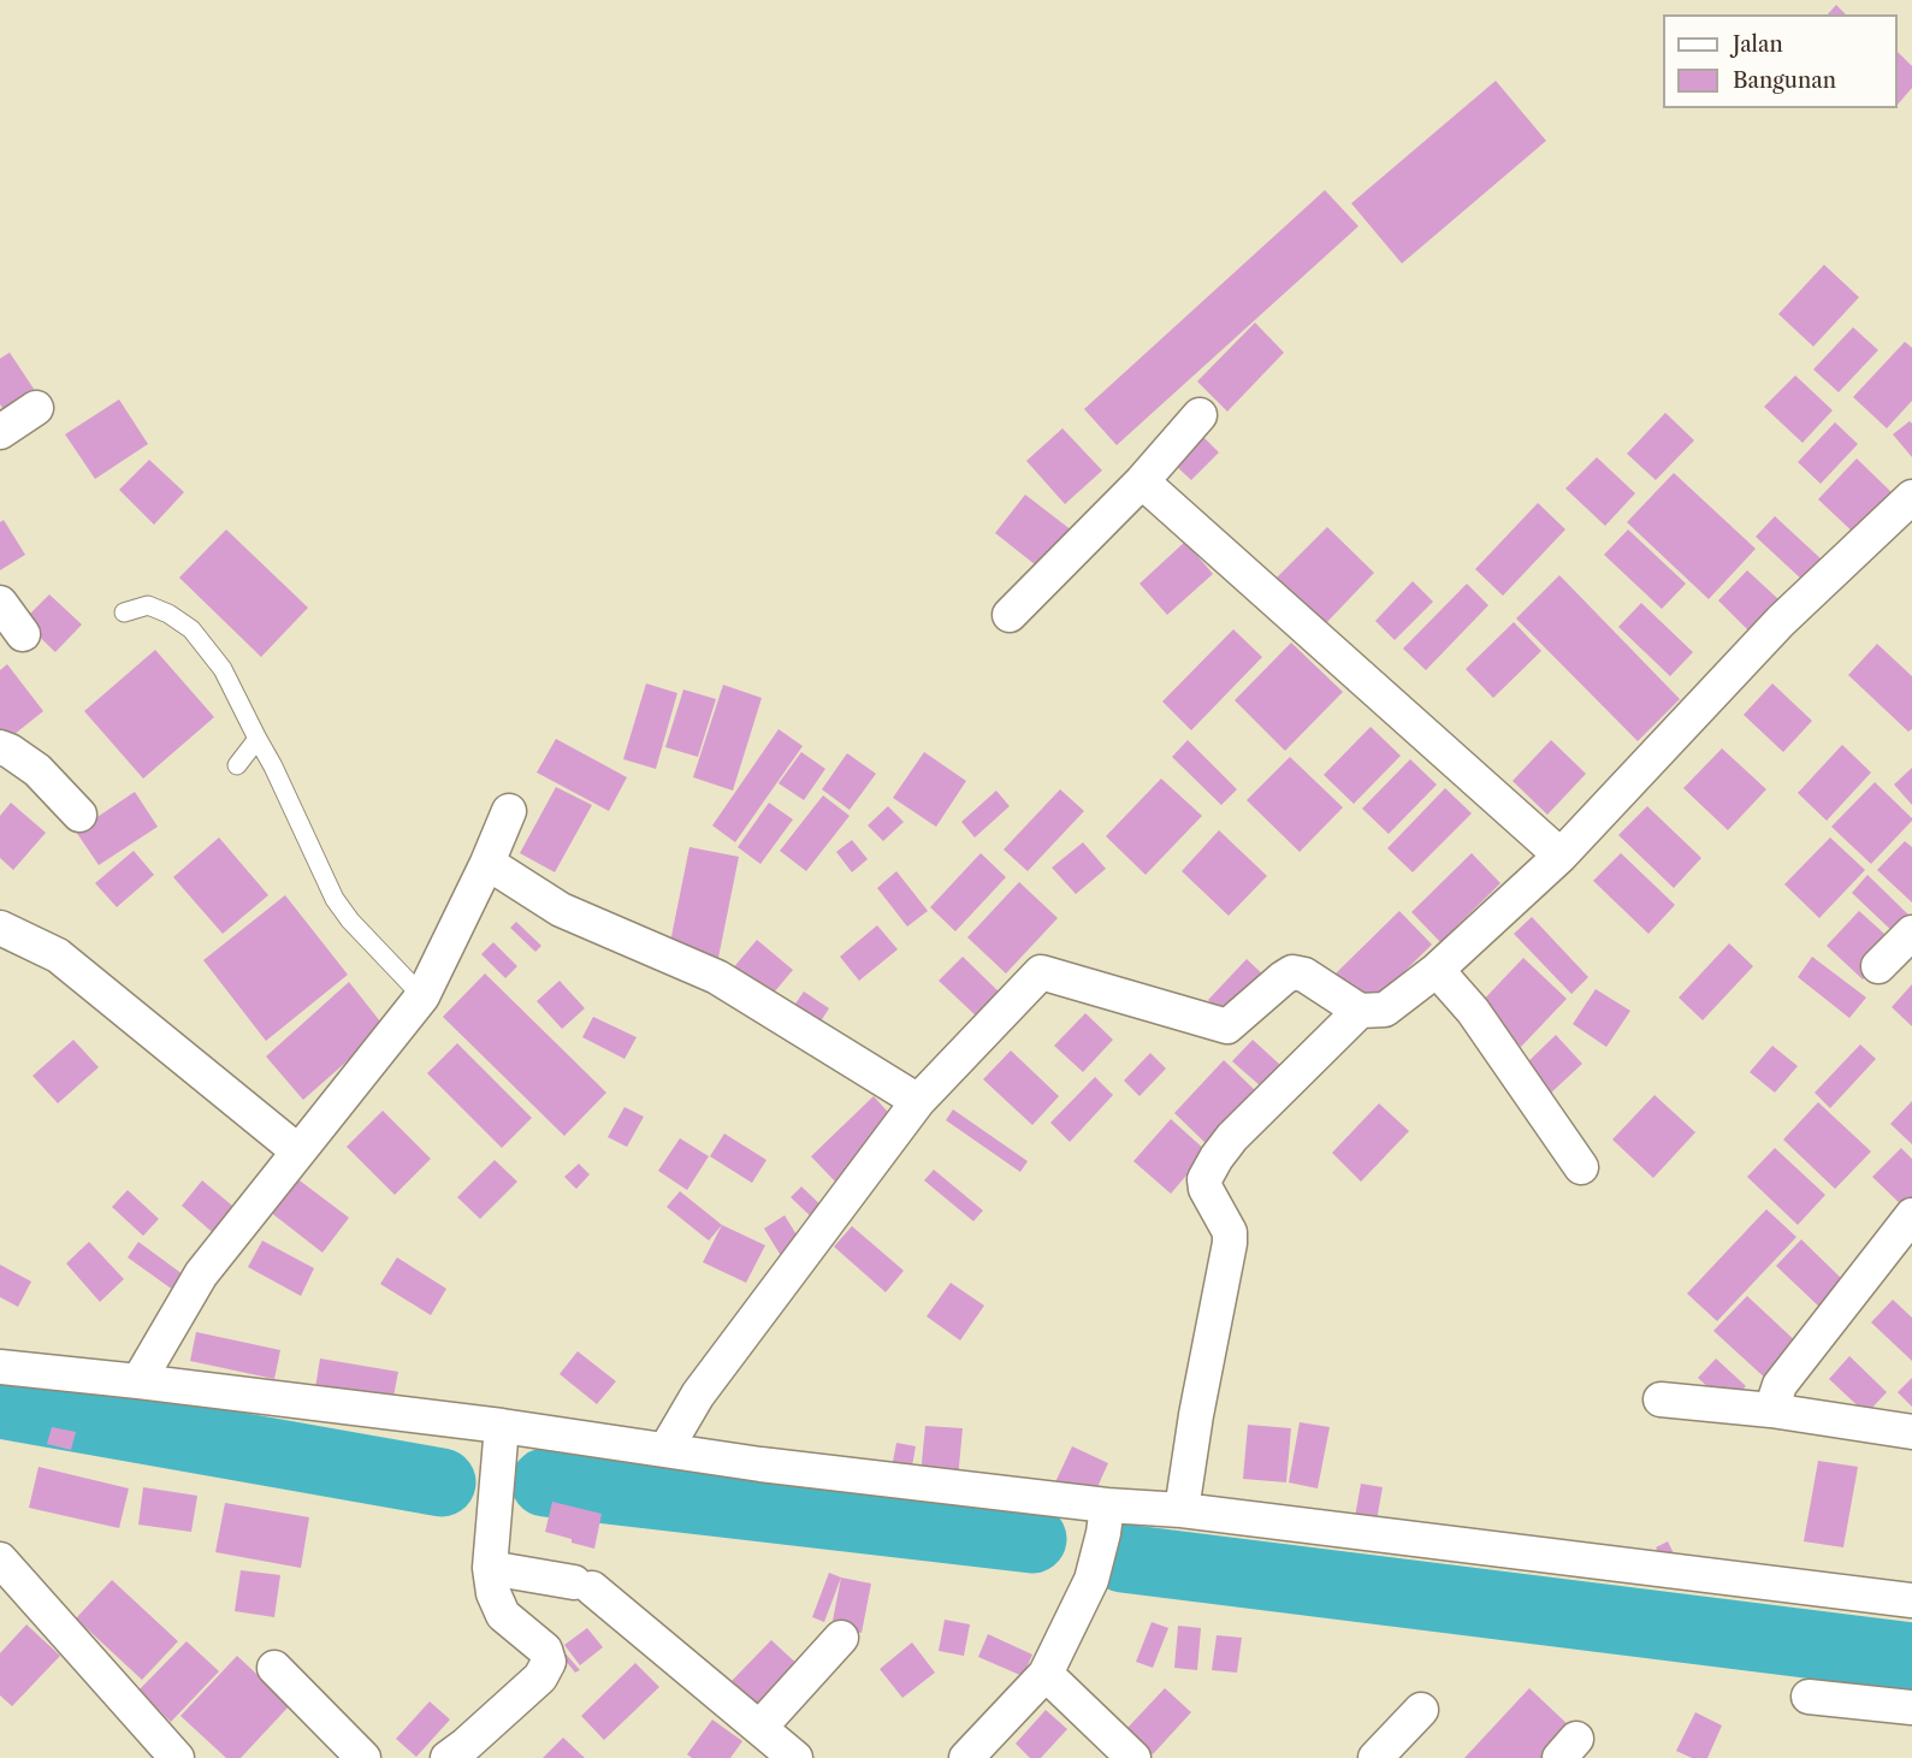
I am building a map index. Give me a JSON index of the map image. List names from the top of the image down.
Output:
{
  "legend": ["Jalan", "Bangunan"]
}
